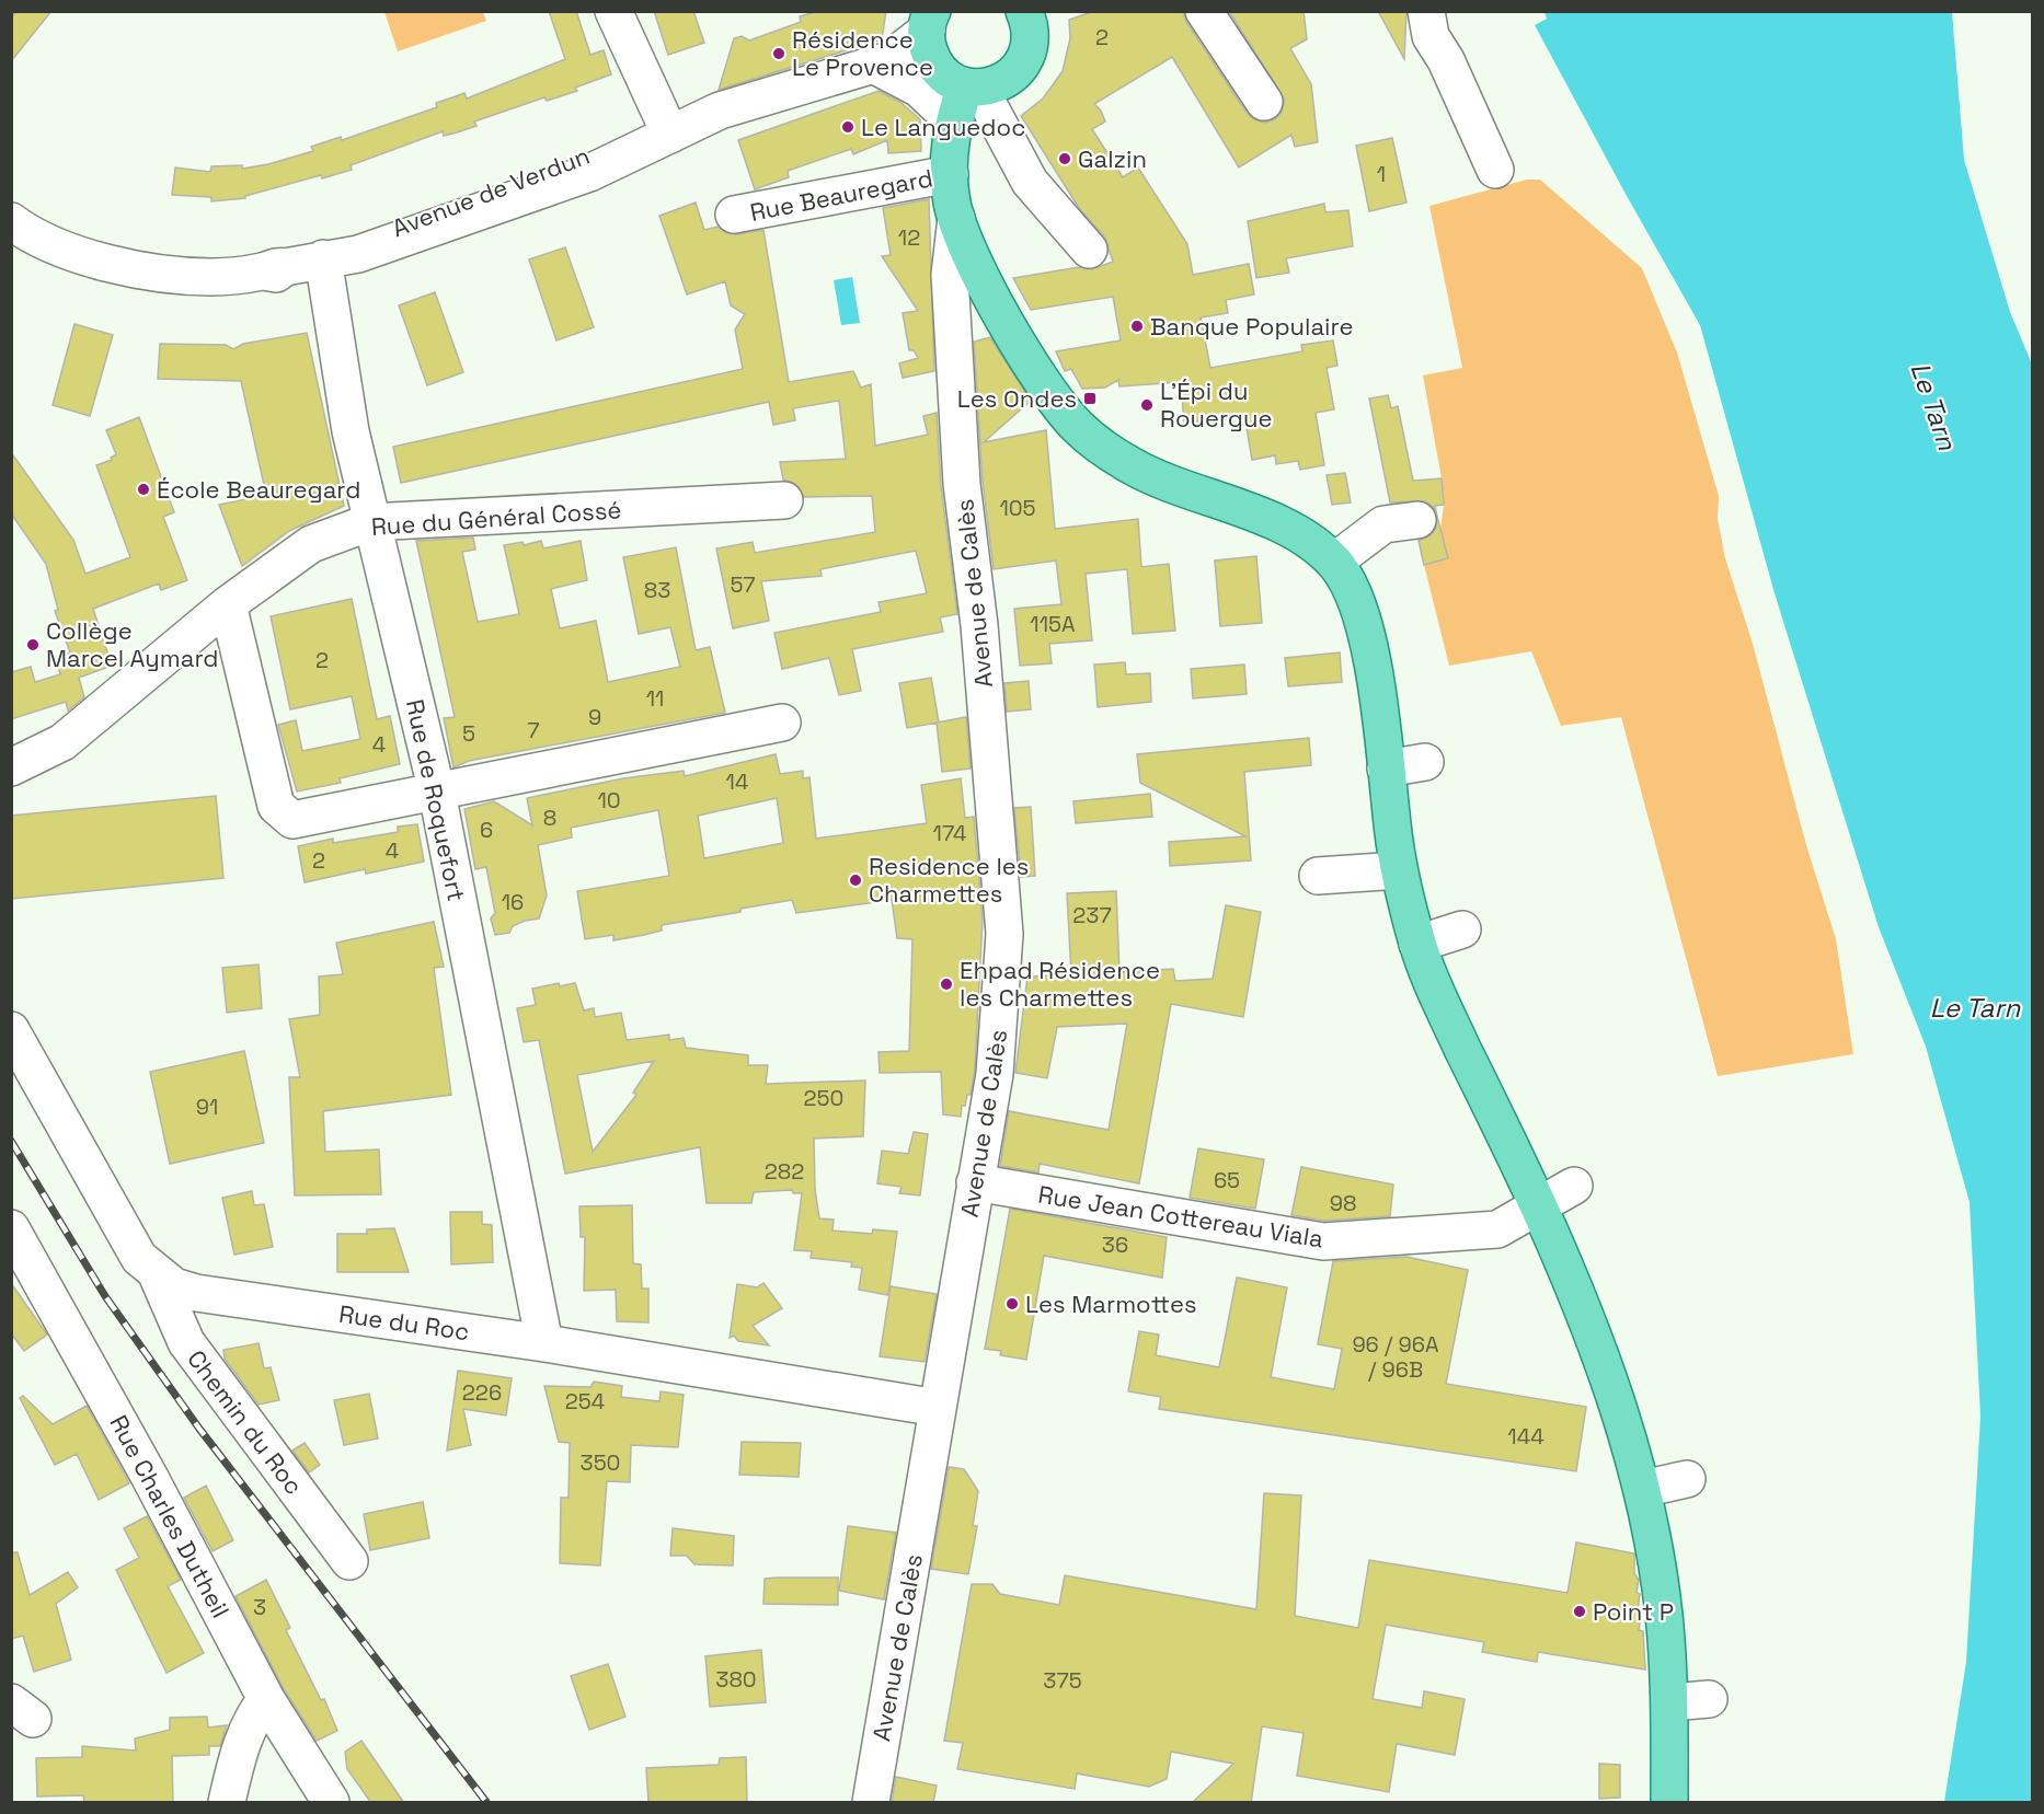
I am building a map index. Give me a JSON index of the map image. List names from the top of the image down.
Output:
{
  "streets": {
    "main road": ["Avenue de Calès"],
    "street": [
      "Avenue de Verdun",
      "Rue Beauregard",
      "Rue du Général Cossé",
      "Rue de Roquefort",
      "Rue Jean Cottereau Viala",
      "Rue du Roc",
      "Chemin du Roc",
      "Rue Charles Dutheil"
    ]
  },
  "crossings": [
    ["Avenue de Verdun", "Avenue de Calès"],
    ["Avenue de Verdun", "Rue de Roquefort"],
    ["Rue Beauregard", "Avenue de Calès"],
    ["Rue du Général Cossé", "Rue de Roquefort"],
    ["Avenue de Calès", "Rue Jean Cottereau Viala"],
    ["Avenue de Calès", "Rue du Roc"],
    ["Rue de Roquefort", "Rue du Roc"],
    ["Rue du Roc", "Chemin du Roc"]
  ],
  "water": ["Le Tarn"],
  "places": {
    "other": [
      "Résidence Le Provence",
      "Le Languedoc",
      "Galzin",
      "Banque Populaire",
      "L'Épi du Rouergue",
      "École Beauregard",
      "Collège Marcel Aymard",
      "Residence les Charmettes",
      "Ehpad Résidence les Charmettes",
      "Les Marmottes",
      "Point P"
    ],
    "transit": ["Les Ondes"]
  },
  "house_numbers": [
    "2",
    "1",
    "12",
    "105",
    "57",
    "83",
    "115A",
    "2",
    "11",
    "9",
    "7",
    "5",
    "4",
    "14",
    "10",
    "8",
    "6",
    "174",
    "4",
    "2",
    "16",
    "237",
    "250",
    "91",
    "282",
    "65",
    "98",
    "36",
    "96 / 96A / 96B",
    "226",
    "254",
    "144",
    "350",
    "3",
    "380",
    "375"
  ]
}
